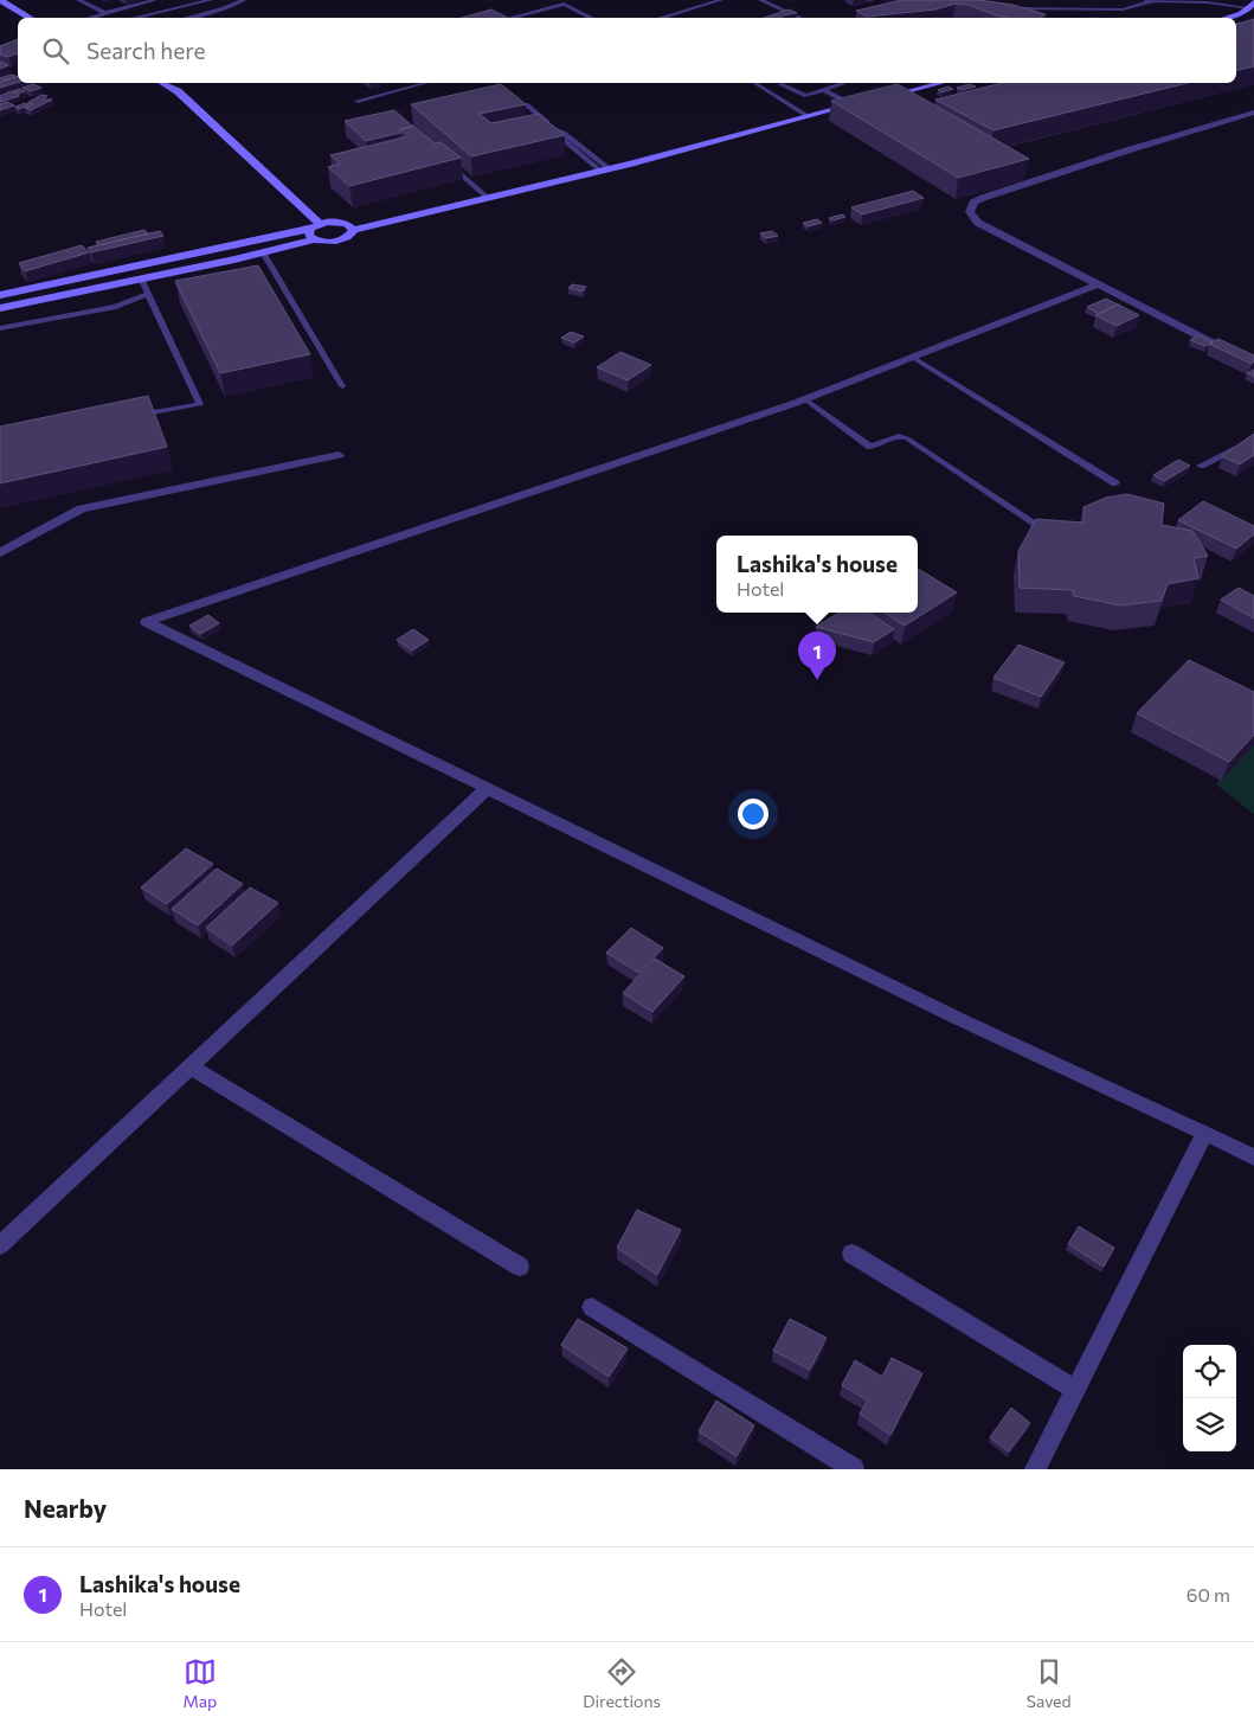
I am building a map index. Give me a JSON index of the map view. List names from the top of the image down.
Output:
{
  "page": {
    "search": "Search here",
    "popup": ["Lashika's house", "Hotel"],
    "pins": "1",
    "heading": "Nearby",
    "list": [
      {
        "mark": "1",
        "name": "Lashika's house",
        "note": "Hotel",
        "value": "60 m"
      }
    ],
    "nav": ["Map", "Directions", "Saved"]
  }
}
